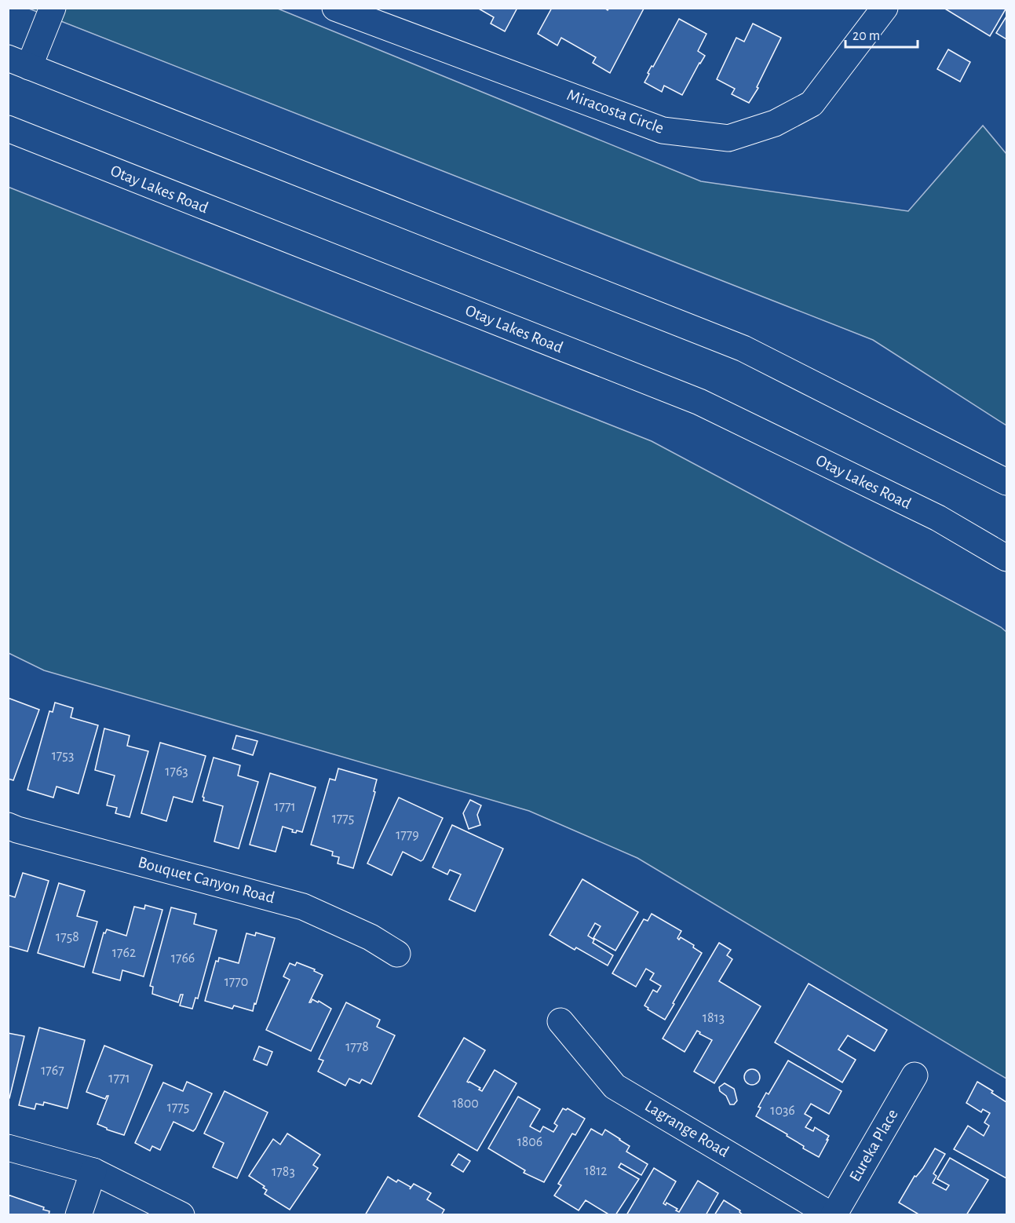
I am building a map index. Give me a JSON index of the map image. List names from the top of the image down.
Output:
{
  "streets": {
    "main road": [
      "Miracosta Circle",
      "Otay Lakes Road",
      "Bouquet Canyon Road",
      "Lagrange Road",
      "Eureka Place"
    ]
  },
  "crossings": [
    ["Lagrange Road", "Eureka Place"]
  ],
  "house_numbers": [
    "1753",
    "1763",
    "1771",
    "1775",
    "1779",
    "1758",
    "1762",
    "1766",
    "1770",
    "1813",
    "1778",
    "1767",
    "1771",
    "1800",
    "1775",
    "1036",
    "1806",
    "1812",
    "1783"
  ],
  "scale_bar": "20 m"
}
